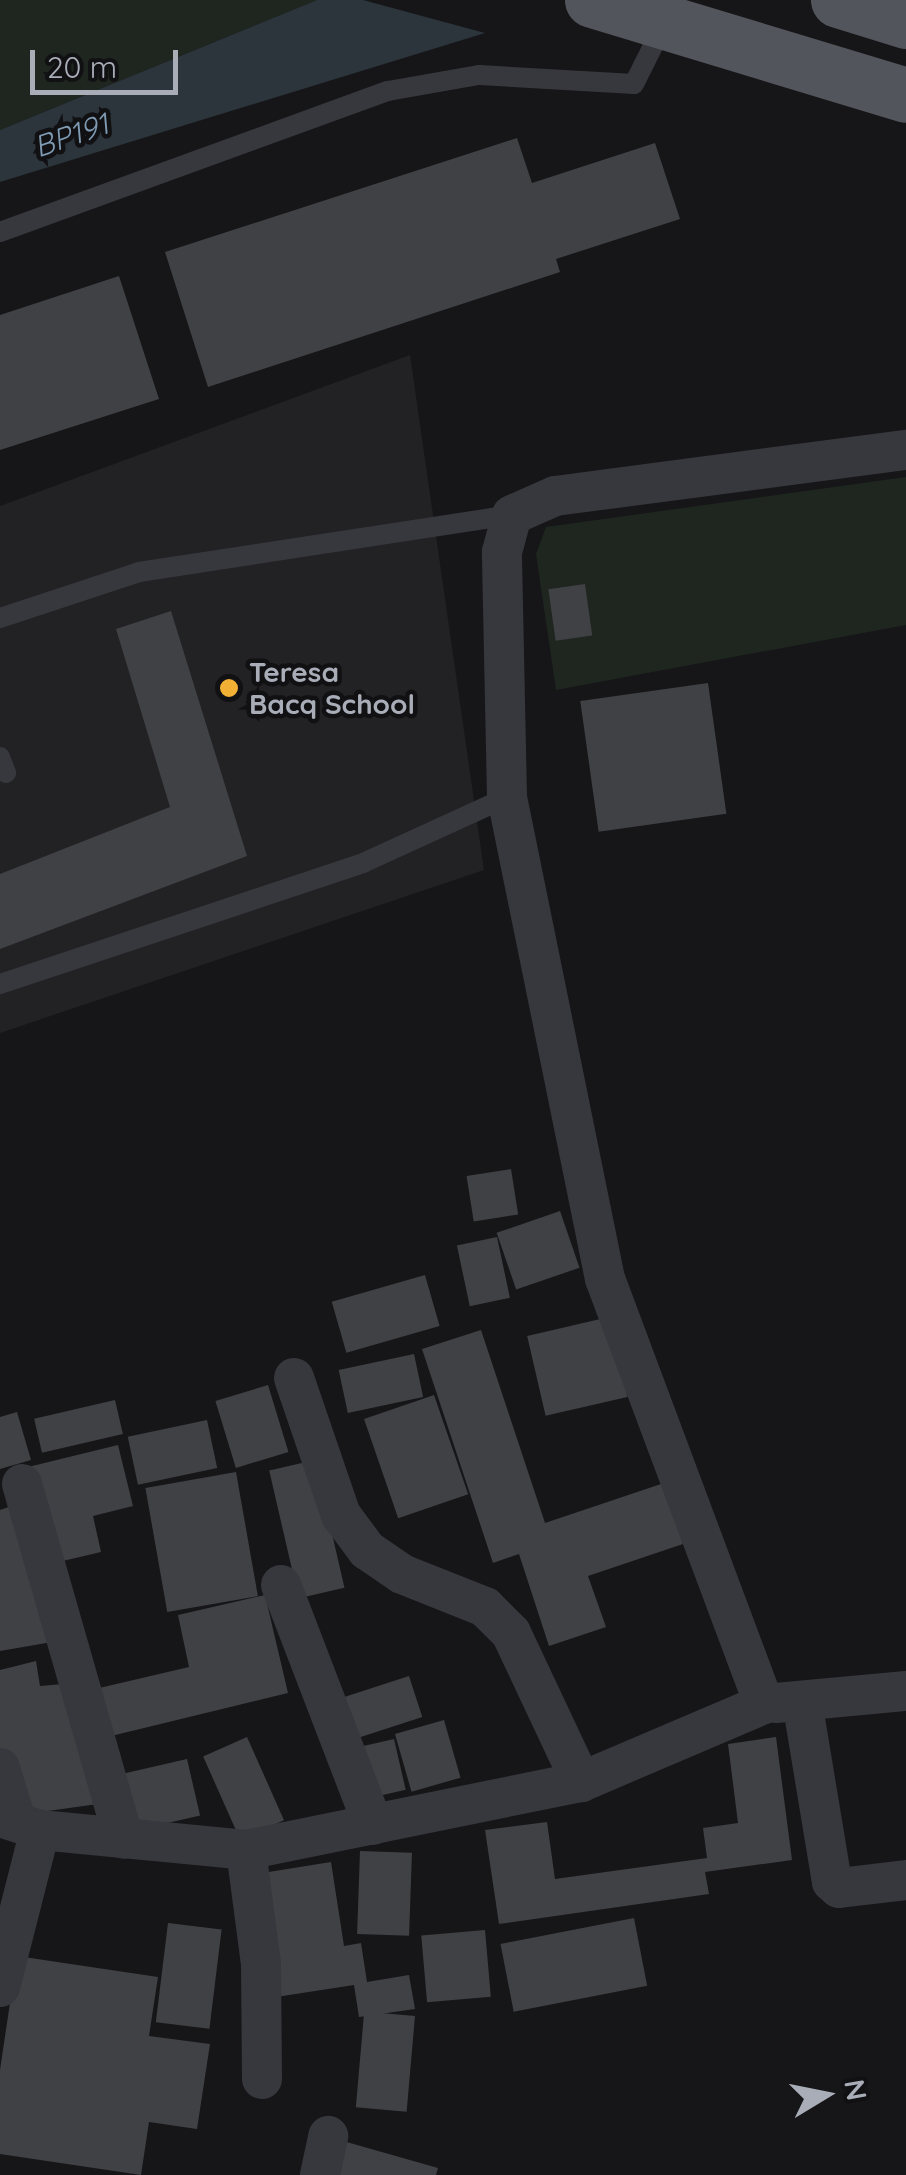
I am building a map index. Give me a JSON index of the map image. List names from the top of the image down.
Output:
{
  "water": ["BP191"],
  "places": ["Teresa Bacq School"],
  "scale_bar": "20 m",
  "north": "right"
}
